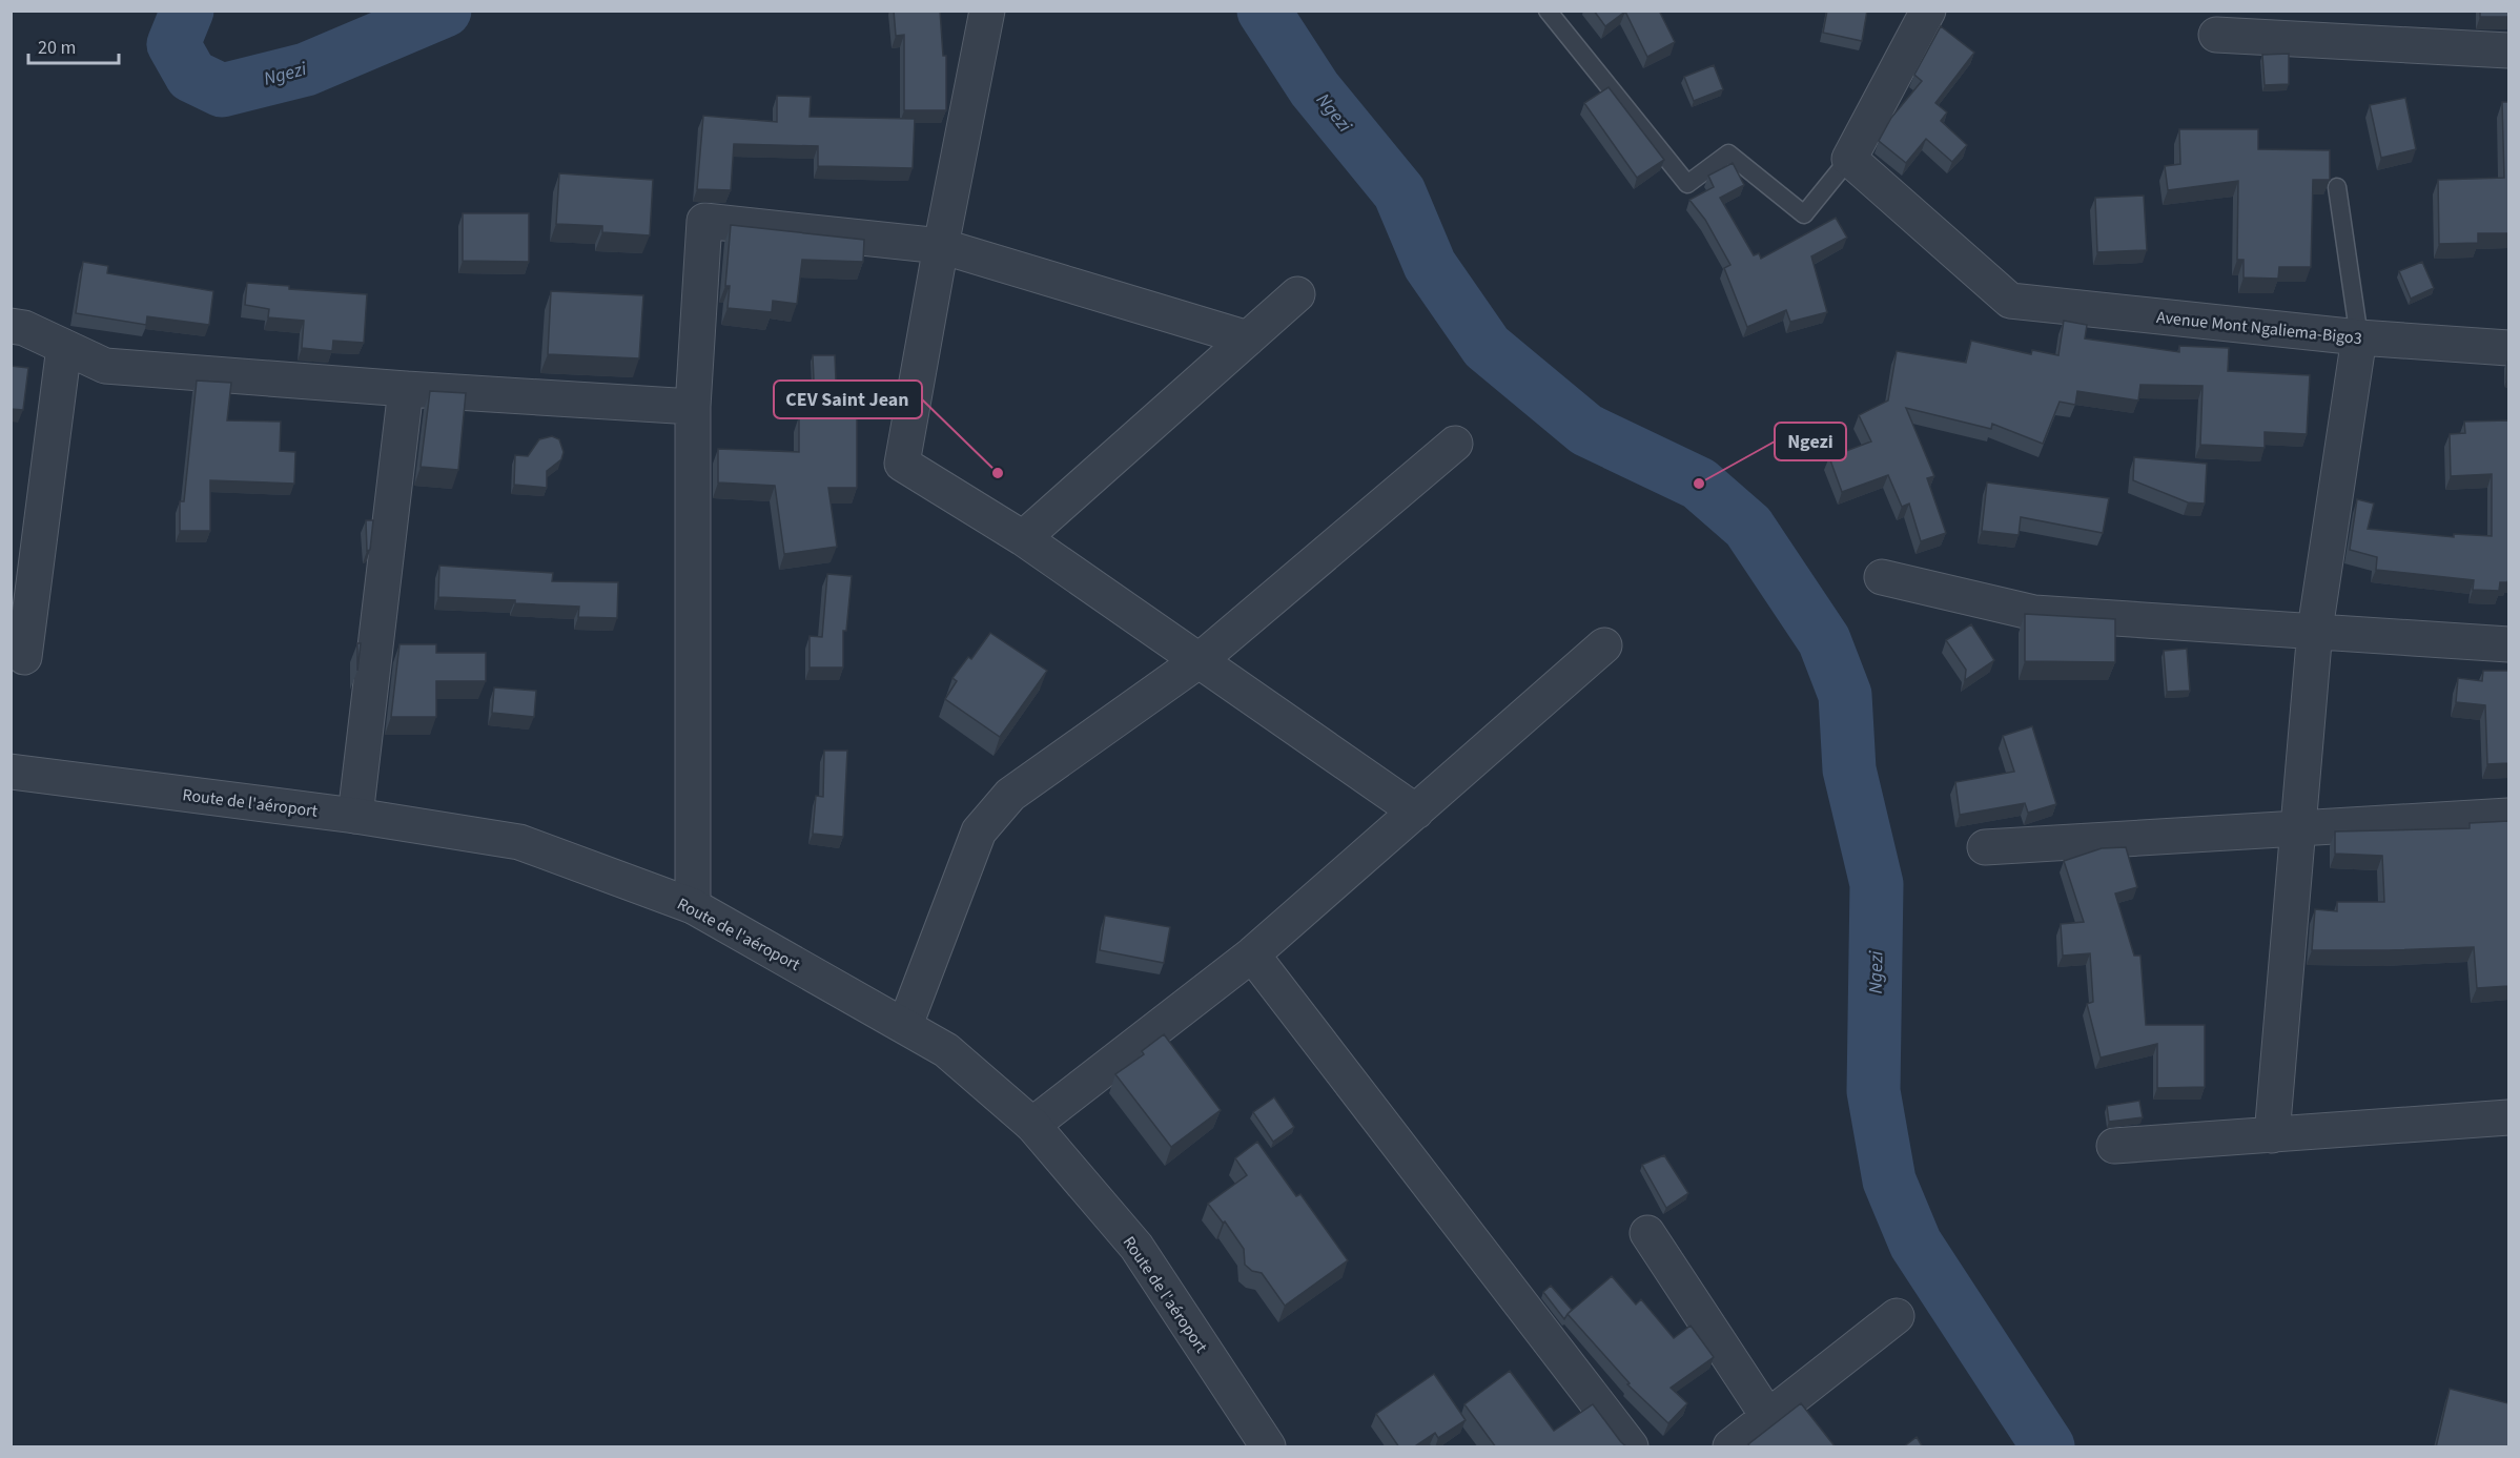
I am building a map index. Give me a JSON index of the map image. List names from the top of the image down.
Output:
{
  "streets": {
    "street": ["Avenue Mont Ngaliema-Bigo3", "Route de l'aéroport"]
  },
  "water": ["Ngezi"],
  "places": ["CEV Saint Jean", "Ngezi"],
  "scale_bar": "20 m"
}
